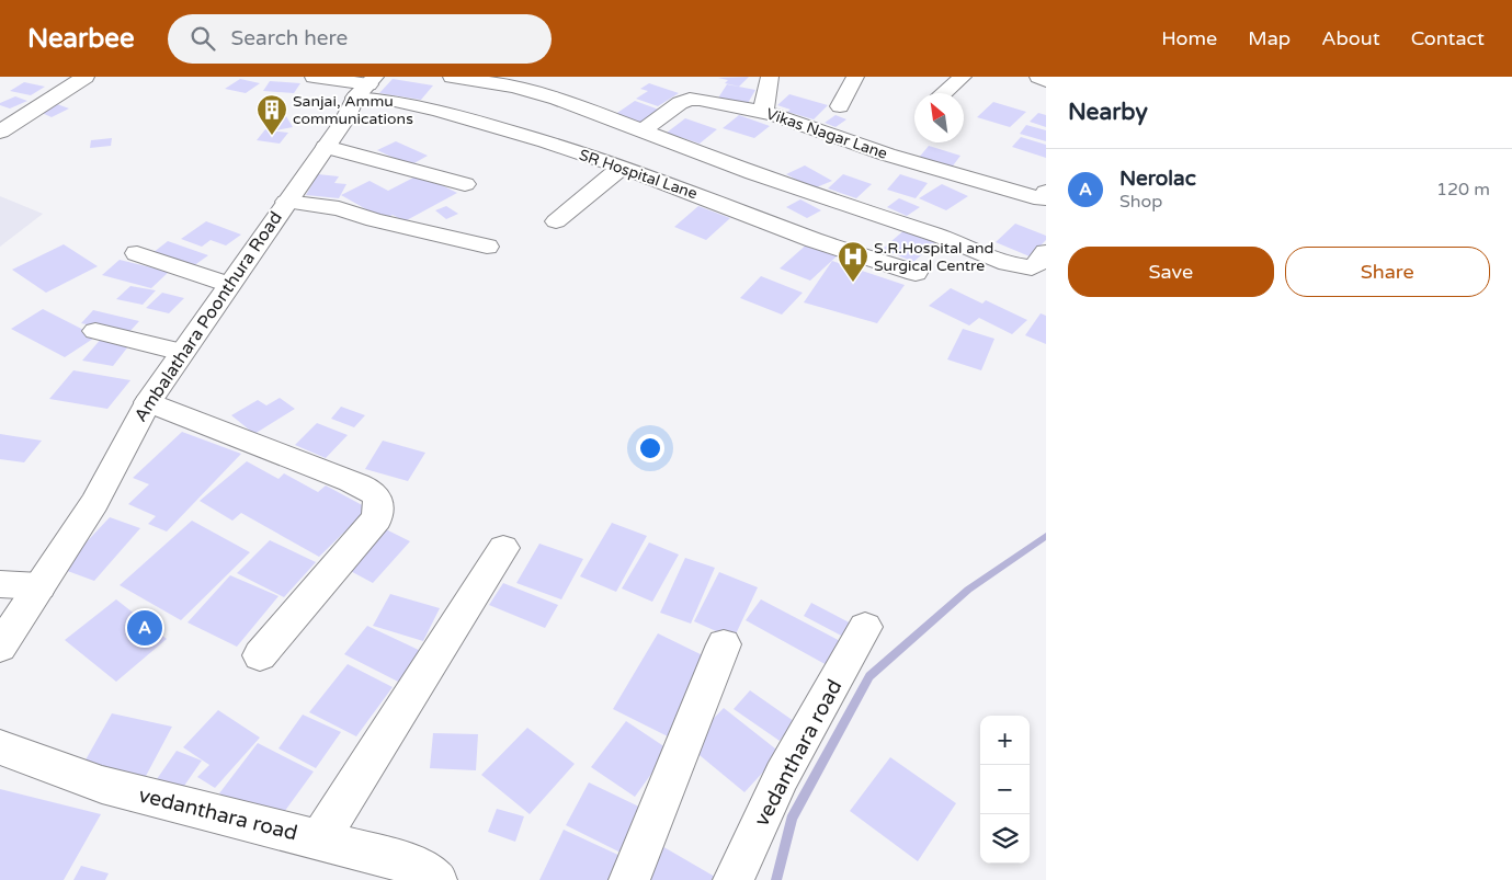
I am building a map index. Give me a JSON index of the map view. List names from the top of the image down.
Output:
{
  "streets": {
    "street": [
      "Vikas Nagar Lane",
      "SR Hospital Lane",
      "Ambalathara Poonthura Road",
      "vedanthara road"
    ]
  },
  "crossings": [
    ["SR Hospital Lane", "Ambalathara Poonthura Road"]
  ],
  "places": {
    "building": ["Sanjai, Ammu communications"],
    "hospital": ["S.R.Hospital and Surgical Centre"]
  },
  "north": "top left",
  "page": {
    "header": "Nearbee",
    "search": "Search here",
    "nav": [
      "Home",
      "Map",
      "About",
      "Contact"
    ],
    "heading": "Nearby",
    "list": [
      {
        "mark": "A",
        "name": "Nerolac",
        "note": "Shop",
        "value": "120 m"
      }
    ],
    "buttons": ["Save", "Share"],
    "pins": "A",
    "map_buttons": ["+", "−"]
  }
}
